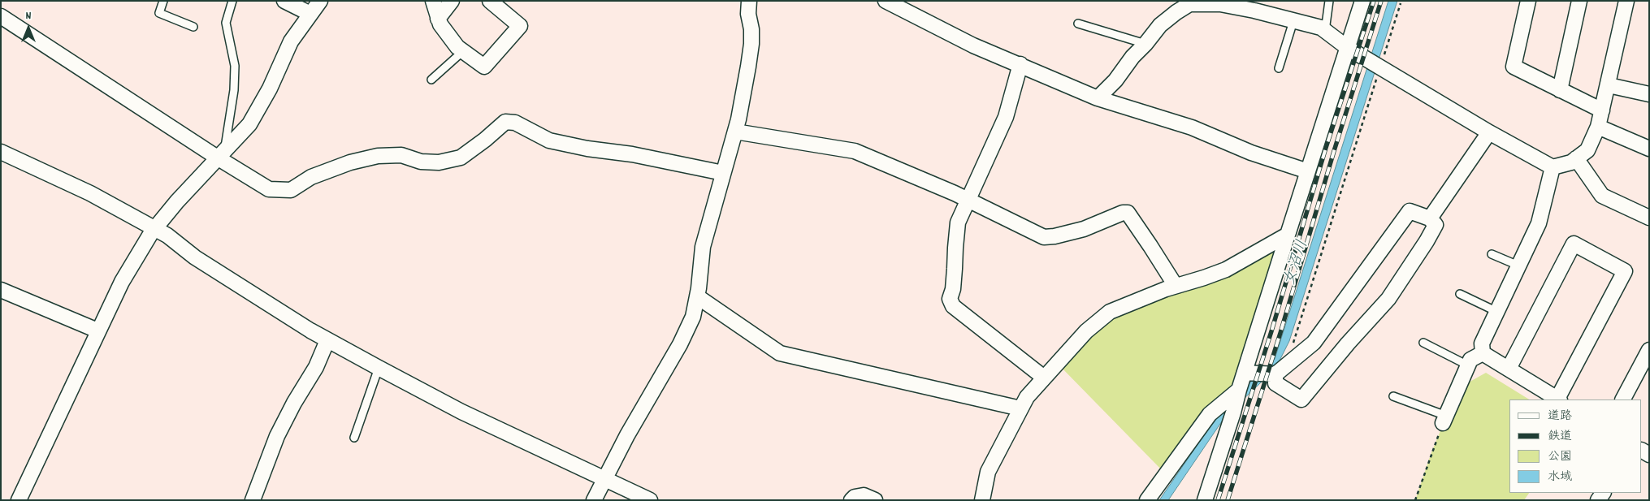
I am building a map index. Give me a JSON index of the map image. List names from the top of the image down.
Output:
{
  "water": ["女沼川"],
  "legend": [
    "道路",
    "鉄道",
    "公園",
    "水域"
  ],
  "north": "top"
}
